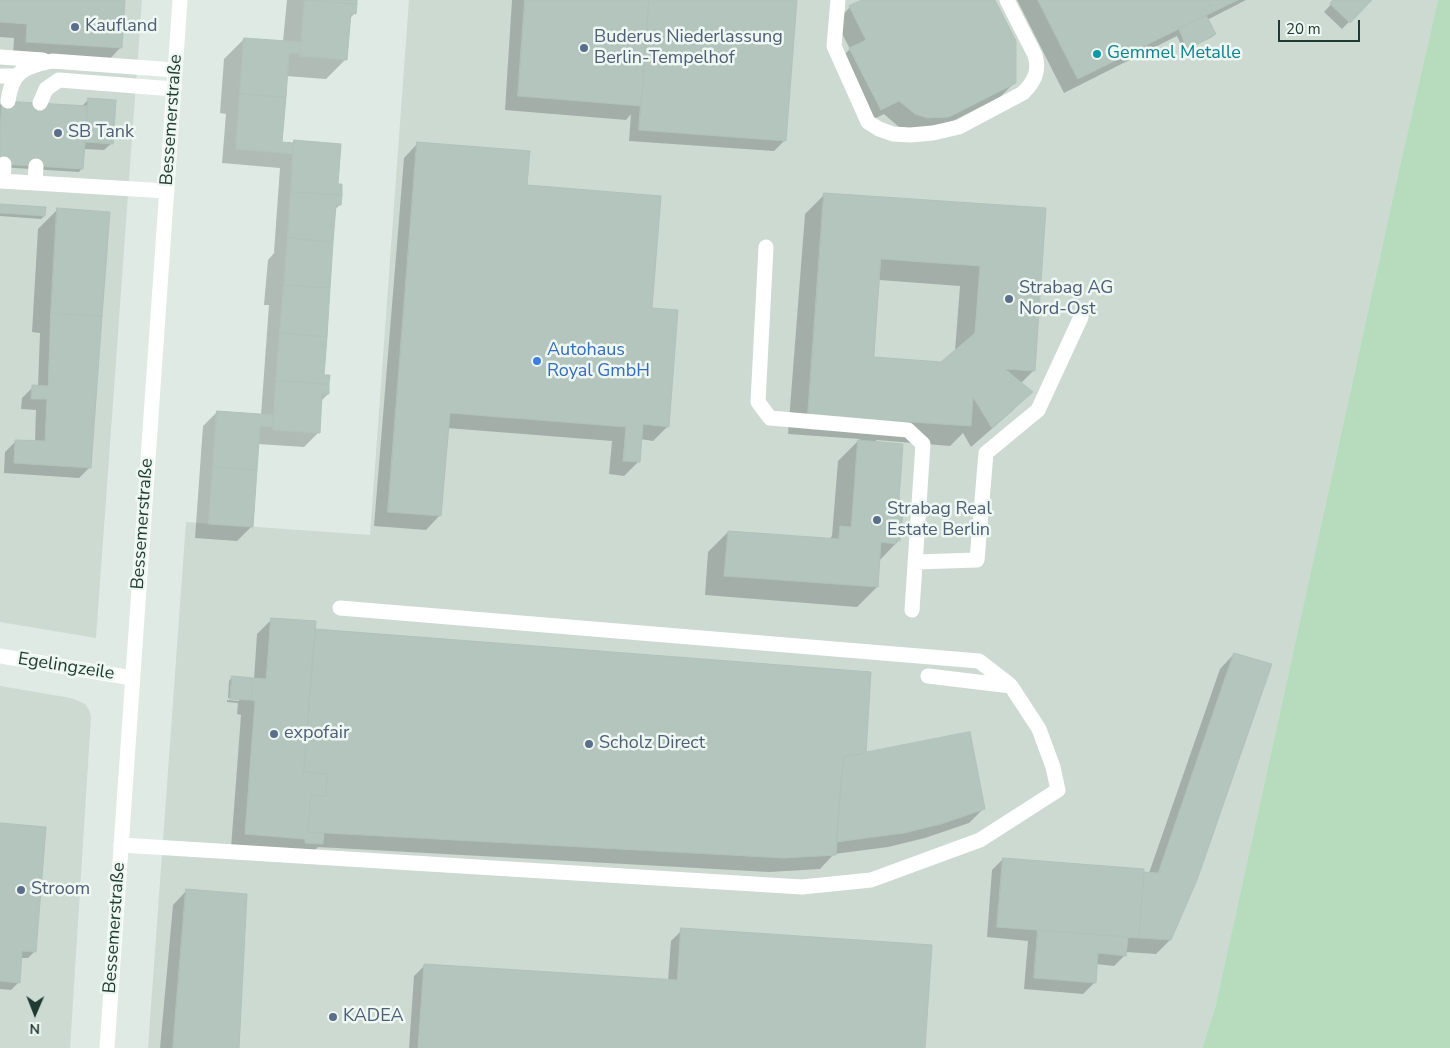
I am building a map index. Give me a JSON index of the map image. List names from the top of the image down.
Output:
{
  "streets": {
    "street": ["Bessemerstraße", "Egelingzeile"]
  },
  "crossings": [
    ["Bessemerstraße", "Egelingzeile"]
  ],
  "places": [
    "Kaufland",
    "Buderus Niederlassung Berlin-Tempelhof",
    "Gemmel Metalle",
    "SB Tank",
    "Strabag AG Nord-Ost",
    "Autohaus Royal GmbH",
    "Strabag Real Estate Berlin",
    "expofair",
    "Scholz Direct",
    "Stroom",
    "KADEA"
  ],
  "scale_bar": "20 m",
  "north": "bottom"
}
